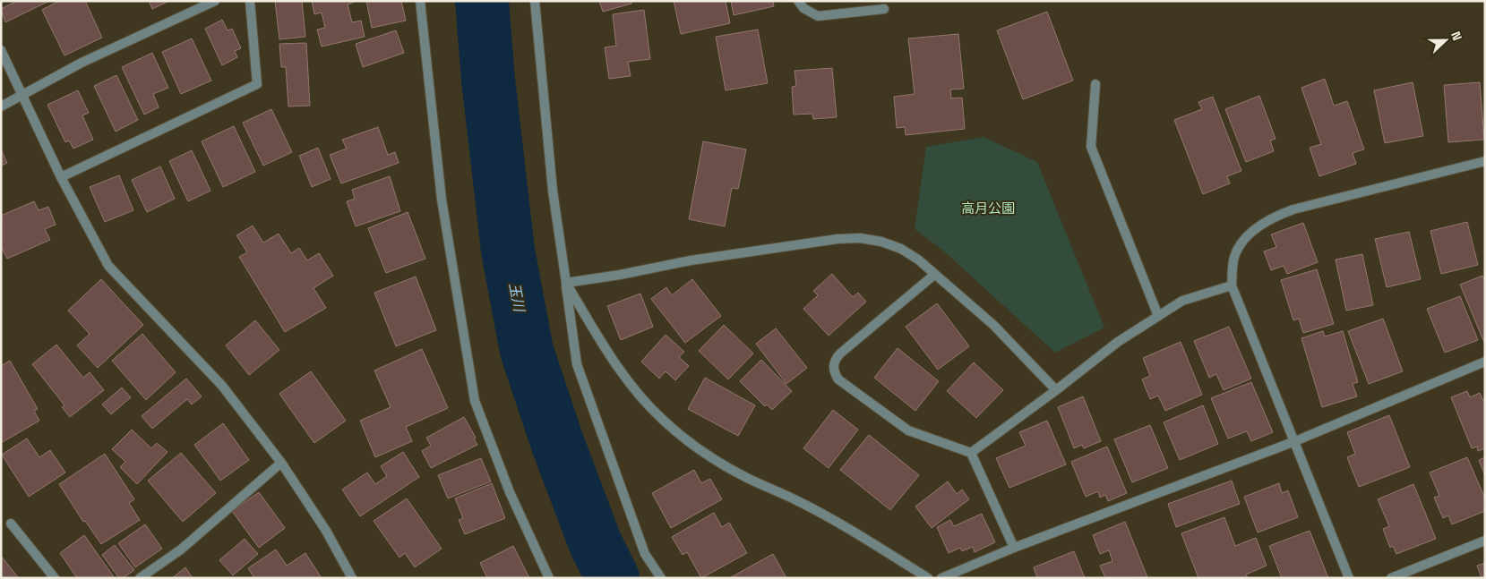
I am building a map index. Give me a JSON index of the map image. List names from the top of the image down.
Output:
{
  "water": ["玉川"],
  "parks": ["高月公園"],
  "north": "right"
}
